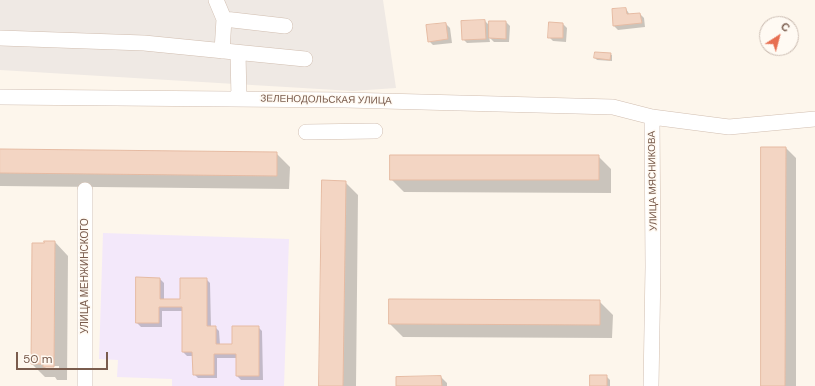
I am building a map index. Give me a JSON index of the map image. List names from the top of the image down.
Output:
{
  "streets": {
    "street": ["ЗЕЛЕНОДОЛЬСКАЯ УЛИЦА", "УЛИЦА МЯСНИКОВА", "УЛИЦА МЕНЖИНСКОГО"]
  },
  "crossings": [
    ["ЗЕЛЕНОДОЛЬСКАЯ УЛИЦА", "УЛИЦА МЯСНИКОВА"]
  ],
  "scale_bar": "50 m",
  "north": "top right"
}
